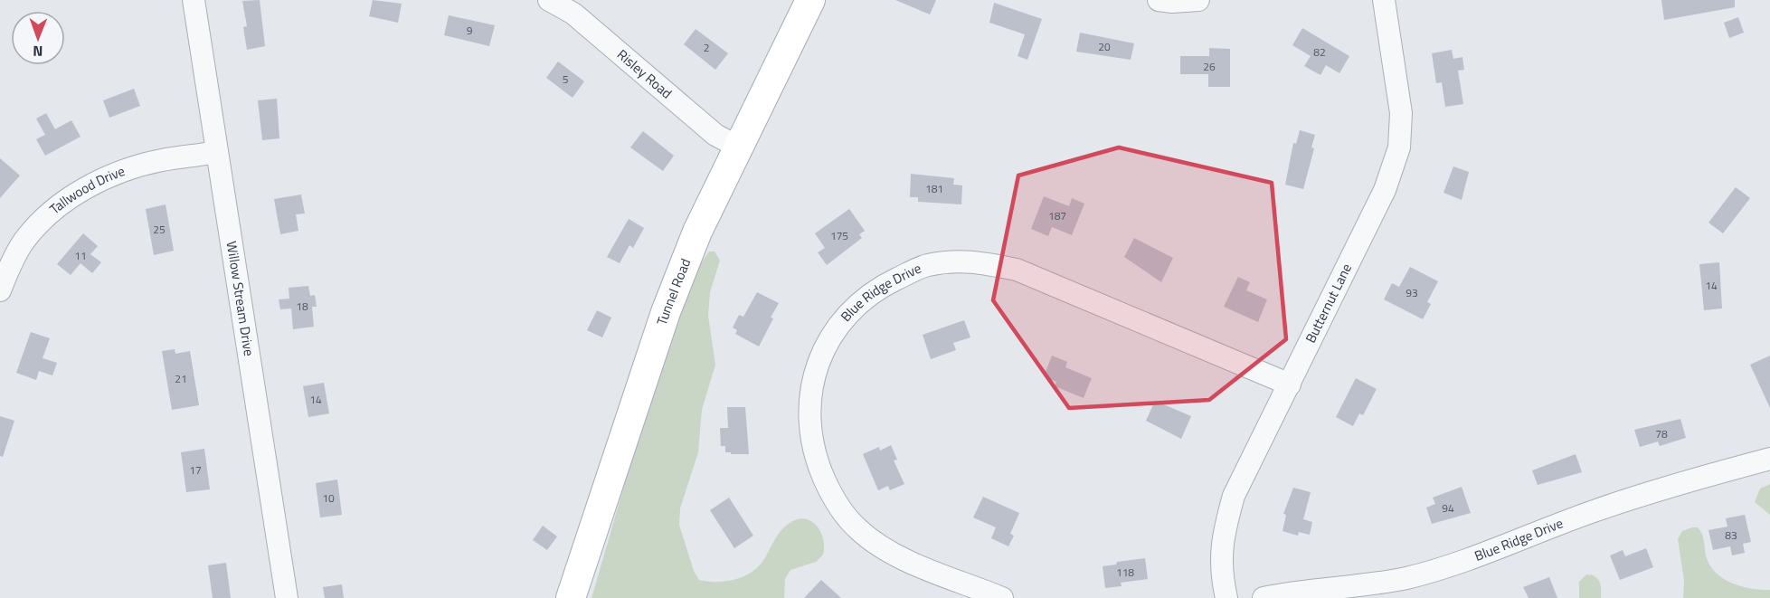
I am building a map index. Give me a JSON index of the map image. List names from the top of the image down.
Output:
{
  "streets": {
    "main road": ["Tunnel Road"],
    "street": [
      "Risley Road",
      "Tallwood Drive",
      "Blue Ridge Drive",
      "Willow Stream Drive",
      "Butternut Lane"
    ]
  },
  "crossings": [
    ["Risley Road", "Tunnel Road"],
    ["Tallwood Drive", "Willow Stream Drive"],
    ["Blue Ridge Drive", "Butternut Lane"]
  ],
  "house_numbers": [
    "9",
    "20",
    "2",
    "82",
    "26",
    "5",
    "181",
    "187",
    "25",
    "175",
    "11",
    "14",
    "93",
    "18",
    "21",
    "14",
    "78",
    "17",
    "10",
    "94",
    "83",
    "118"
  ],
  "north": "bottom"
}
